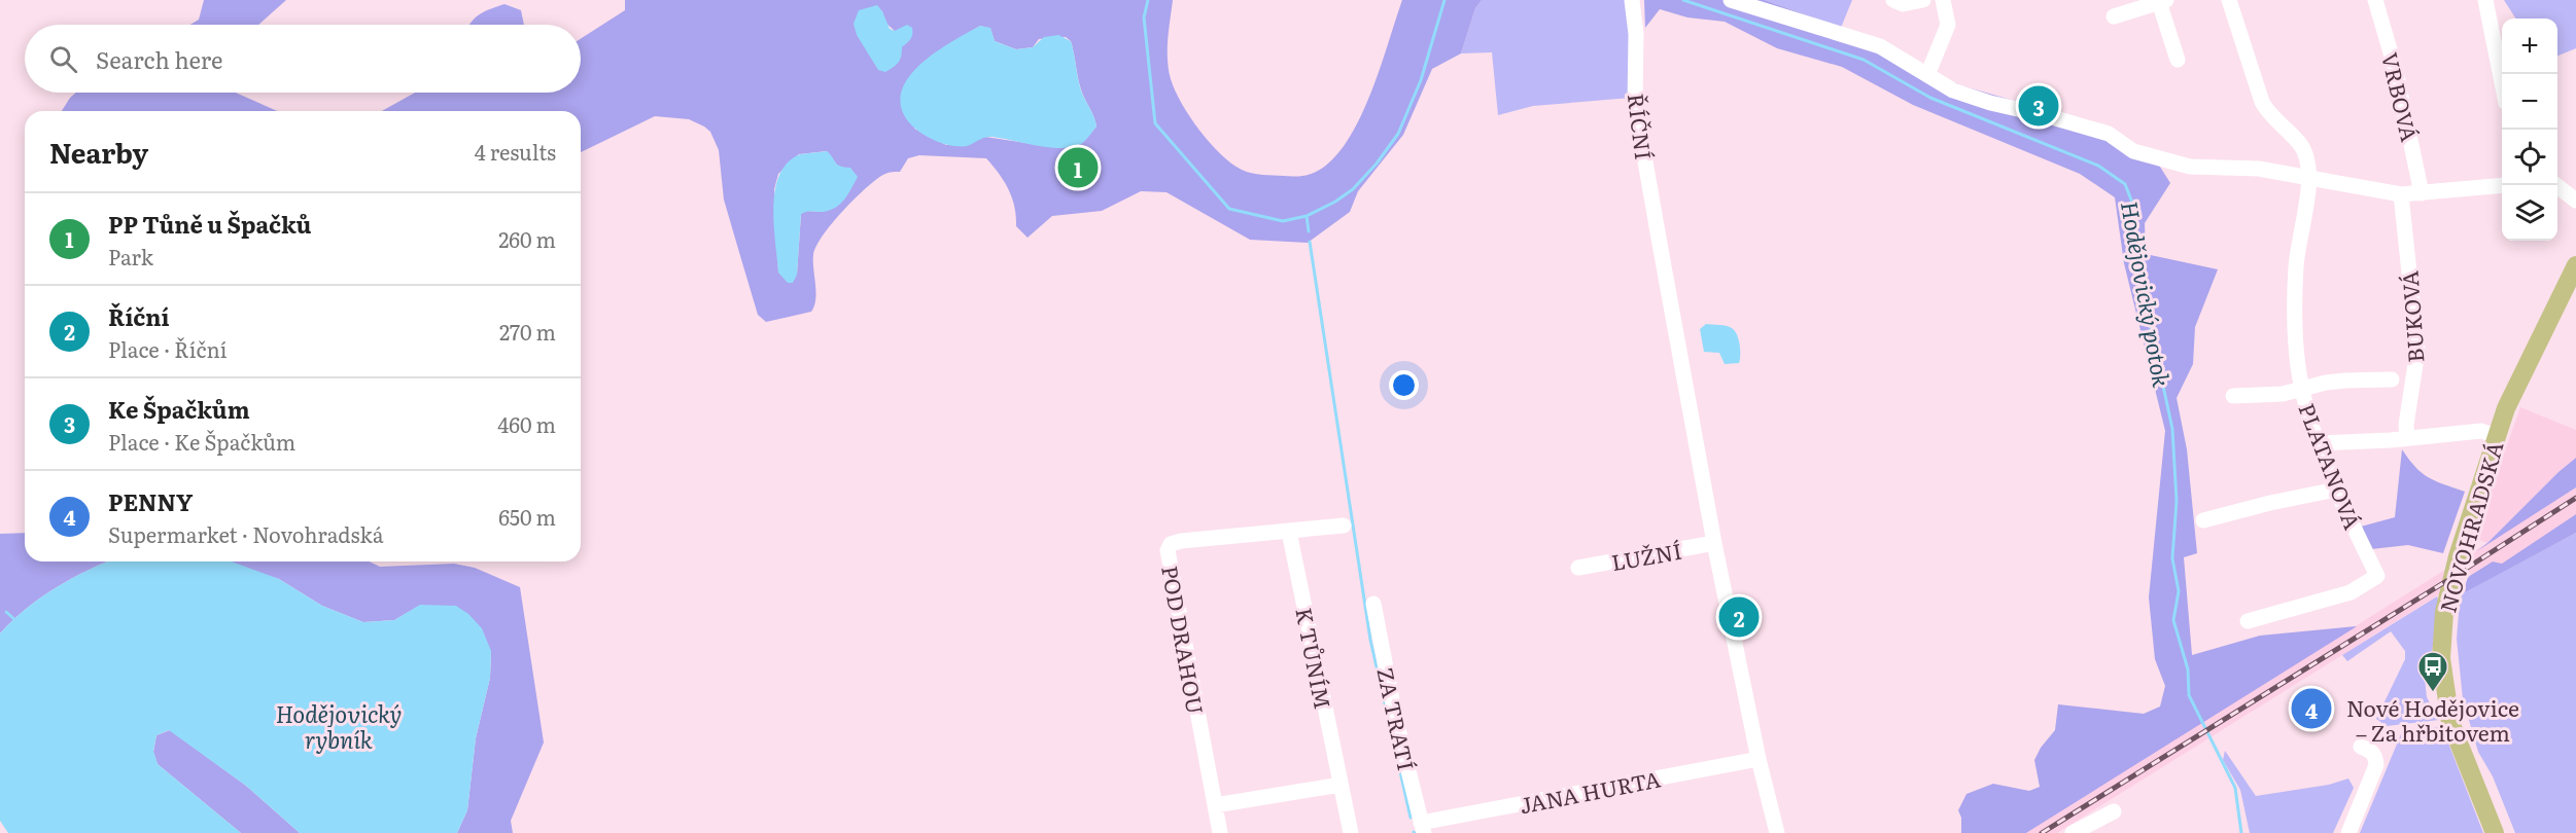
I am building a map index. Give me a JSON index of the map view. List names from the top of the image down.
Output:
{
  "streets": {
    "main road": ["NOVOHRADSKÁ"],
    "street": [
      "VRBOVÁ",
      "ŘÍČNÍ",
      "BUKOVÁ",
      "PLATANOVÁ",
      "LUŽNÍ",
      "POD DRAHOU",
      "K TŮNÍM",
      "ZA TRATÍ",
      "JANA HURTA"
    ]
  },
  "crossings": [
    ["ŘÍČNÍ", "LUŽNÍ"],
    ["ŘÍČNÍ", "JANA HURTA"],
    ["POD DRAHOU", "K TŮNÍM"],
    ["ZA TRATÍ", "JANA HURTA"]
  ],
  "water": ["Hodějovický potok", "Hodějovický rybník"],
  "places": {
    "bus stop": ["Nové Hodějovice – Za hřbitovem"]
  },
  "page": {
    "map_buttons": ["+", "−"],
    "search": "Search here",
    "pins": [
      "3",
      "1",
      "2",
      "4"
    ],
    "heading": ["Nearby", "4 results"],
    "list": [
      {
        "mark": "1",
        "name": "PP Tůně u Špačků",
        "note": "Park",
        "value": "260 m"
      },
      {
        "mark": "2",
        "name": "Říční",
        "note": "Place · Říční",
        "value": "270 m"
      },
      {
        "mark": "3",
        "name": "Ke Špačkům",
        "note": "Place · Ke Špačkům",
        "value": "460 m"
      },
      {
        "mark": "4",
        "name": "PENNY",
        "note": "Supermarket · Novohradská",
        "value": "650 m"
      }
    ]
  }
}
